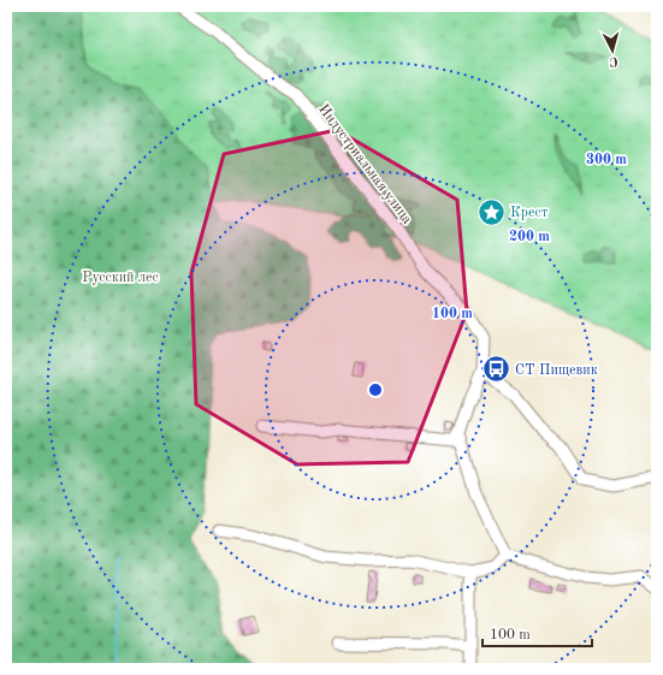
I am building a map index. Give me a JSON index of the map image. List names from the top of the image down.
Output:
{
  "streets": {
    "street": ["Индустриальная улица"]
  },
  "parks": ["Русский лес"],
  "places": {
    "place": ["Крест"],
    "bus stop": ["СТ Пищевик"]
  },
  "scale_bar": "100 m",
  "north": "bottom",
  "rings": ["300 m", "200 m", "100 m"]
}
